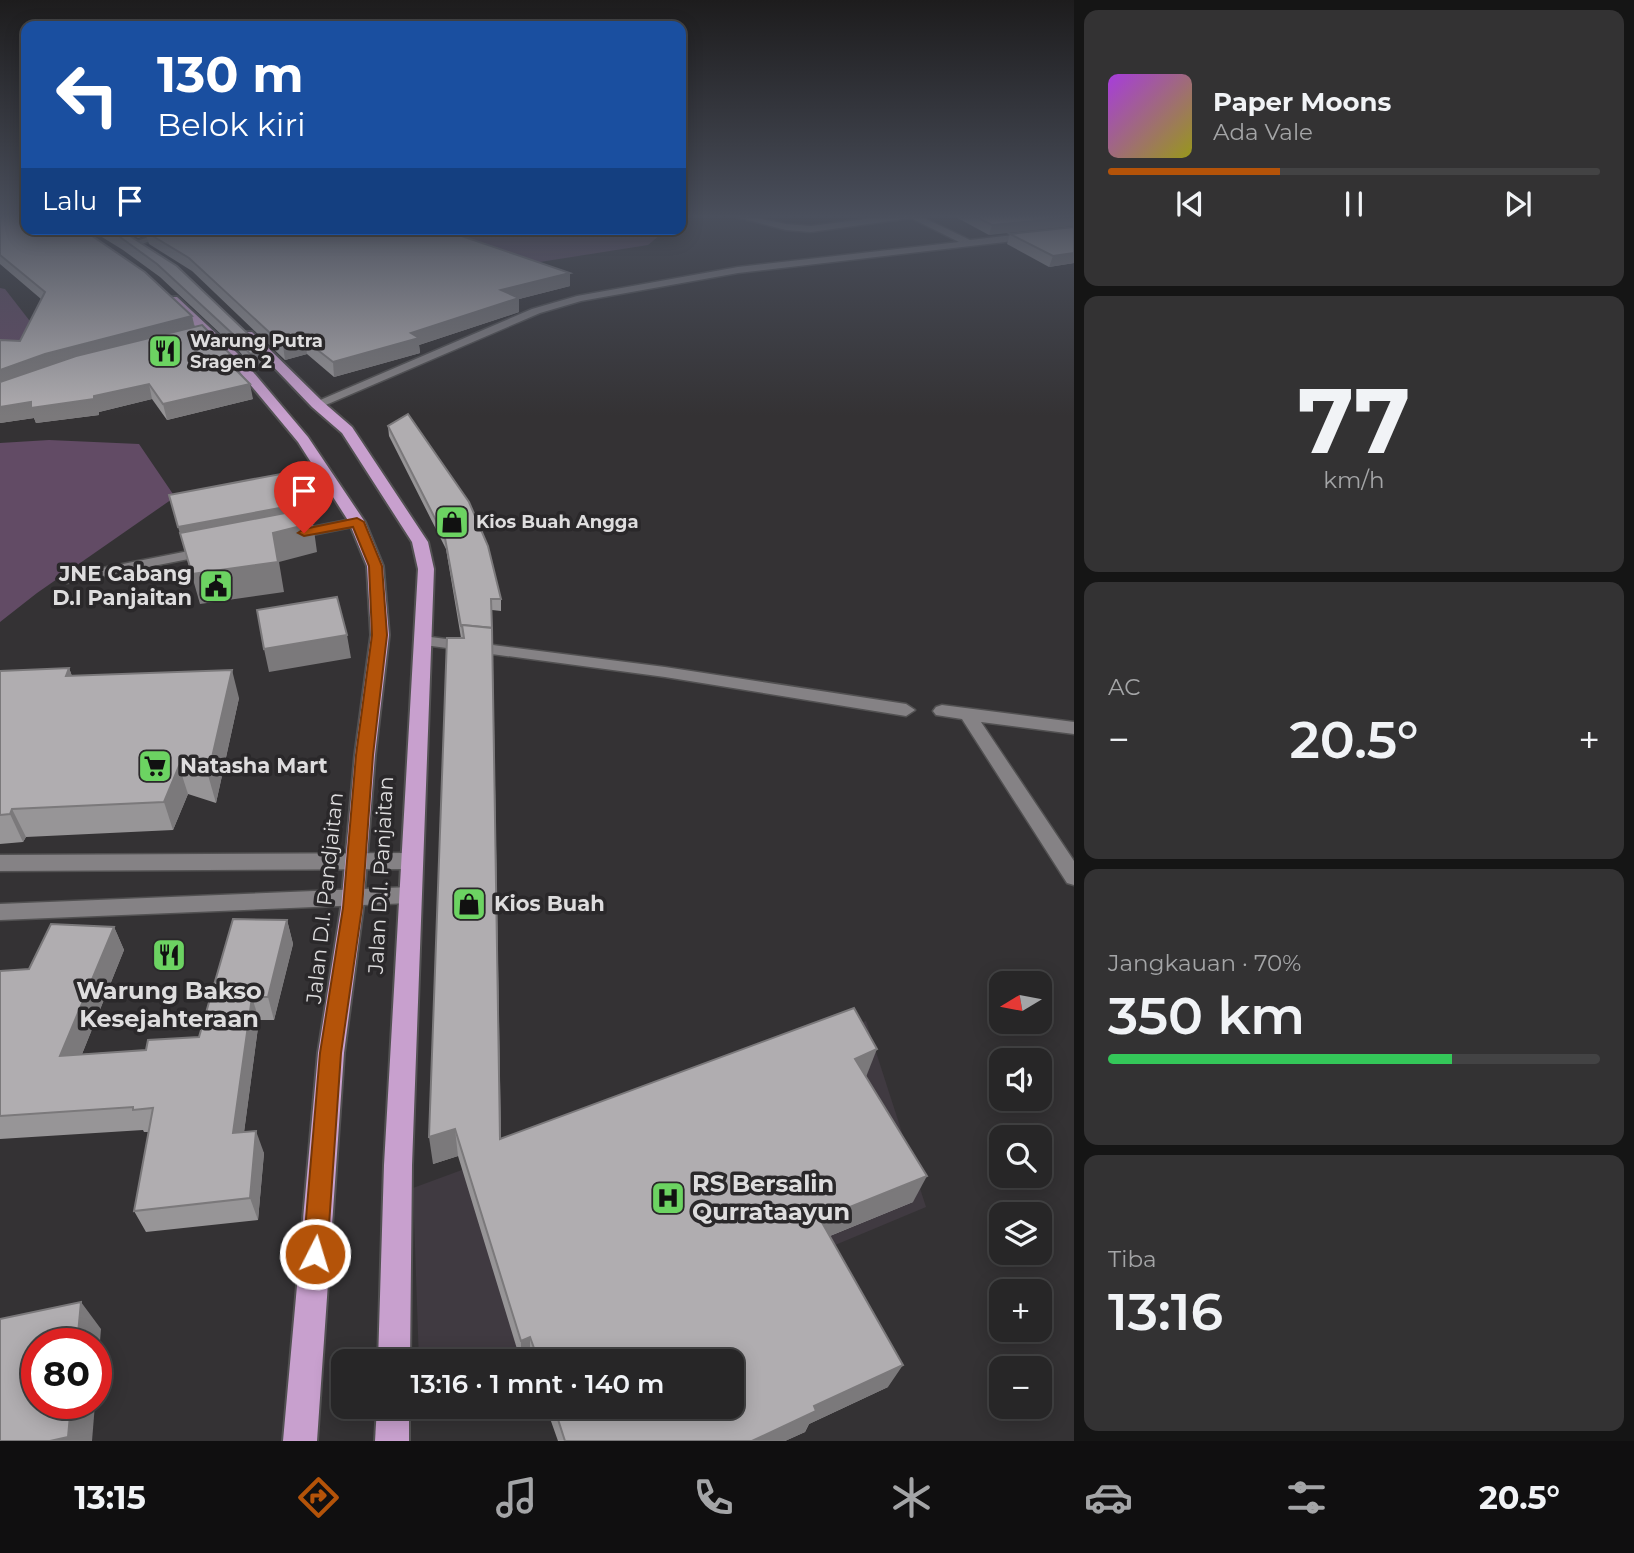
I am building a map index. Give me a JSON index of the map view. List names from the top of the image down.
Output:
{
  "streets": {
    "highway": ["Jalan D.I. Panjaitan", "Jalan D.I. Pandjaitan"]
  },
  "places": {
    "restaurant": ["Warung Putra Sragen 2", "Warung Bakso Kesejahteraan"],
    "shop": ["Kios Buah Angga", "Kios Buah"],
    "public building": ["JNE Cabang D.I Panjaitan"],
    "supermarket": ["Natasha Mart"],
    "hospital": ["RS Bersalin Qurrataayun"]
  },
  "north": "left",
  "page": {
    "turn": ["130 m", "Belok kiri"],
    "song": ["Paper Moons", "Ada Vale"],
    "then": "Lalu",
    "tile": [
      ["77", "km/h"],
      "AC",
      ["Jangkauan · 70%", "350 km"],
      ["Tiba", "13:16"]
    ],
    "heat": ["−", "20.5°", "+"],
    "map_buttons": ["+", "−"],
    "limit": "80",
    "trip": "13:16 · 1 mnt · 140 m",
    "tabs": ["13:15", "20.5°"]
  }
}
